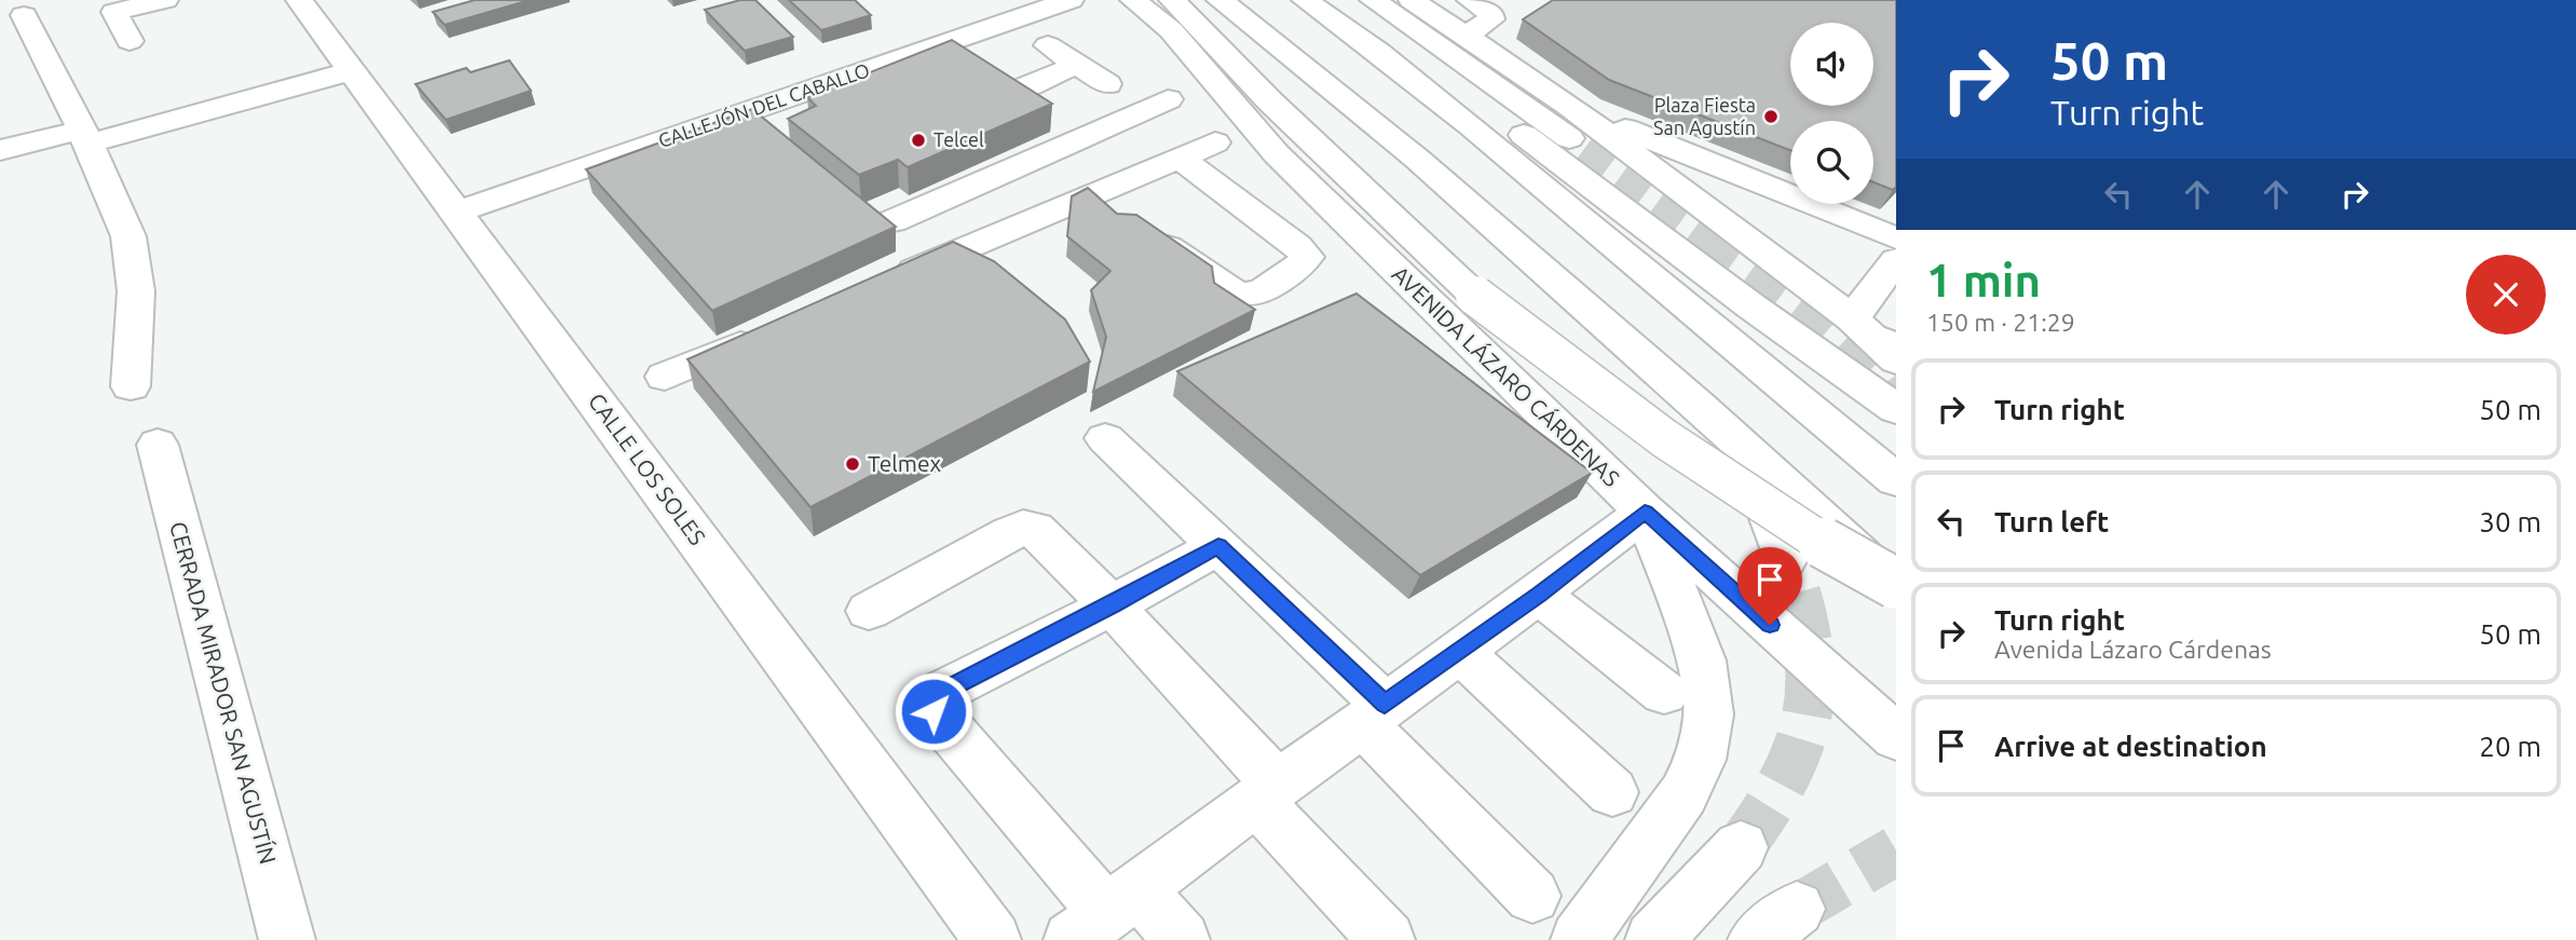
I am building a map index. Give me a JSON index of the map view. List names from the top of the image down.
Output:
{
  "streets": {
    "main road": [
      "CALLEJÓN DEL CABALLO",
      "AVENIDA LÁZARO CÁRDENAS",
      "CALLE LOS SOLES",
      "CERRADA MIRADOR SAN AGUSTÍN"
    ]
  },
  "crossings": [
    ["CALLEJÓN DEL CABALLO", "CALLE LOS SOLES"]
  ],
  "places": ["Plaza Fiesta San Agustín", "Telcel", "Telmex"],
  "page": {
    "turn": ["50 m", "Turn right"],
    "heading": ["1 min", "150 m · 21:29"],
    "list": [
      {
        "name": "Turn right",
        "value": "50 m"
      },
      {
        "name": "Turn left",
        "value": "30 m"
      },
      {
        "name": "Turn right",
        "note": "Avenida Lázaro Cárdenas",
        "value": "50 m"
      },
      {
        "name": "Arrive at destination",
        "value": "20 m"
      }
    ]
  }
}
